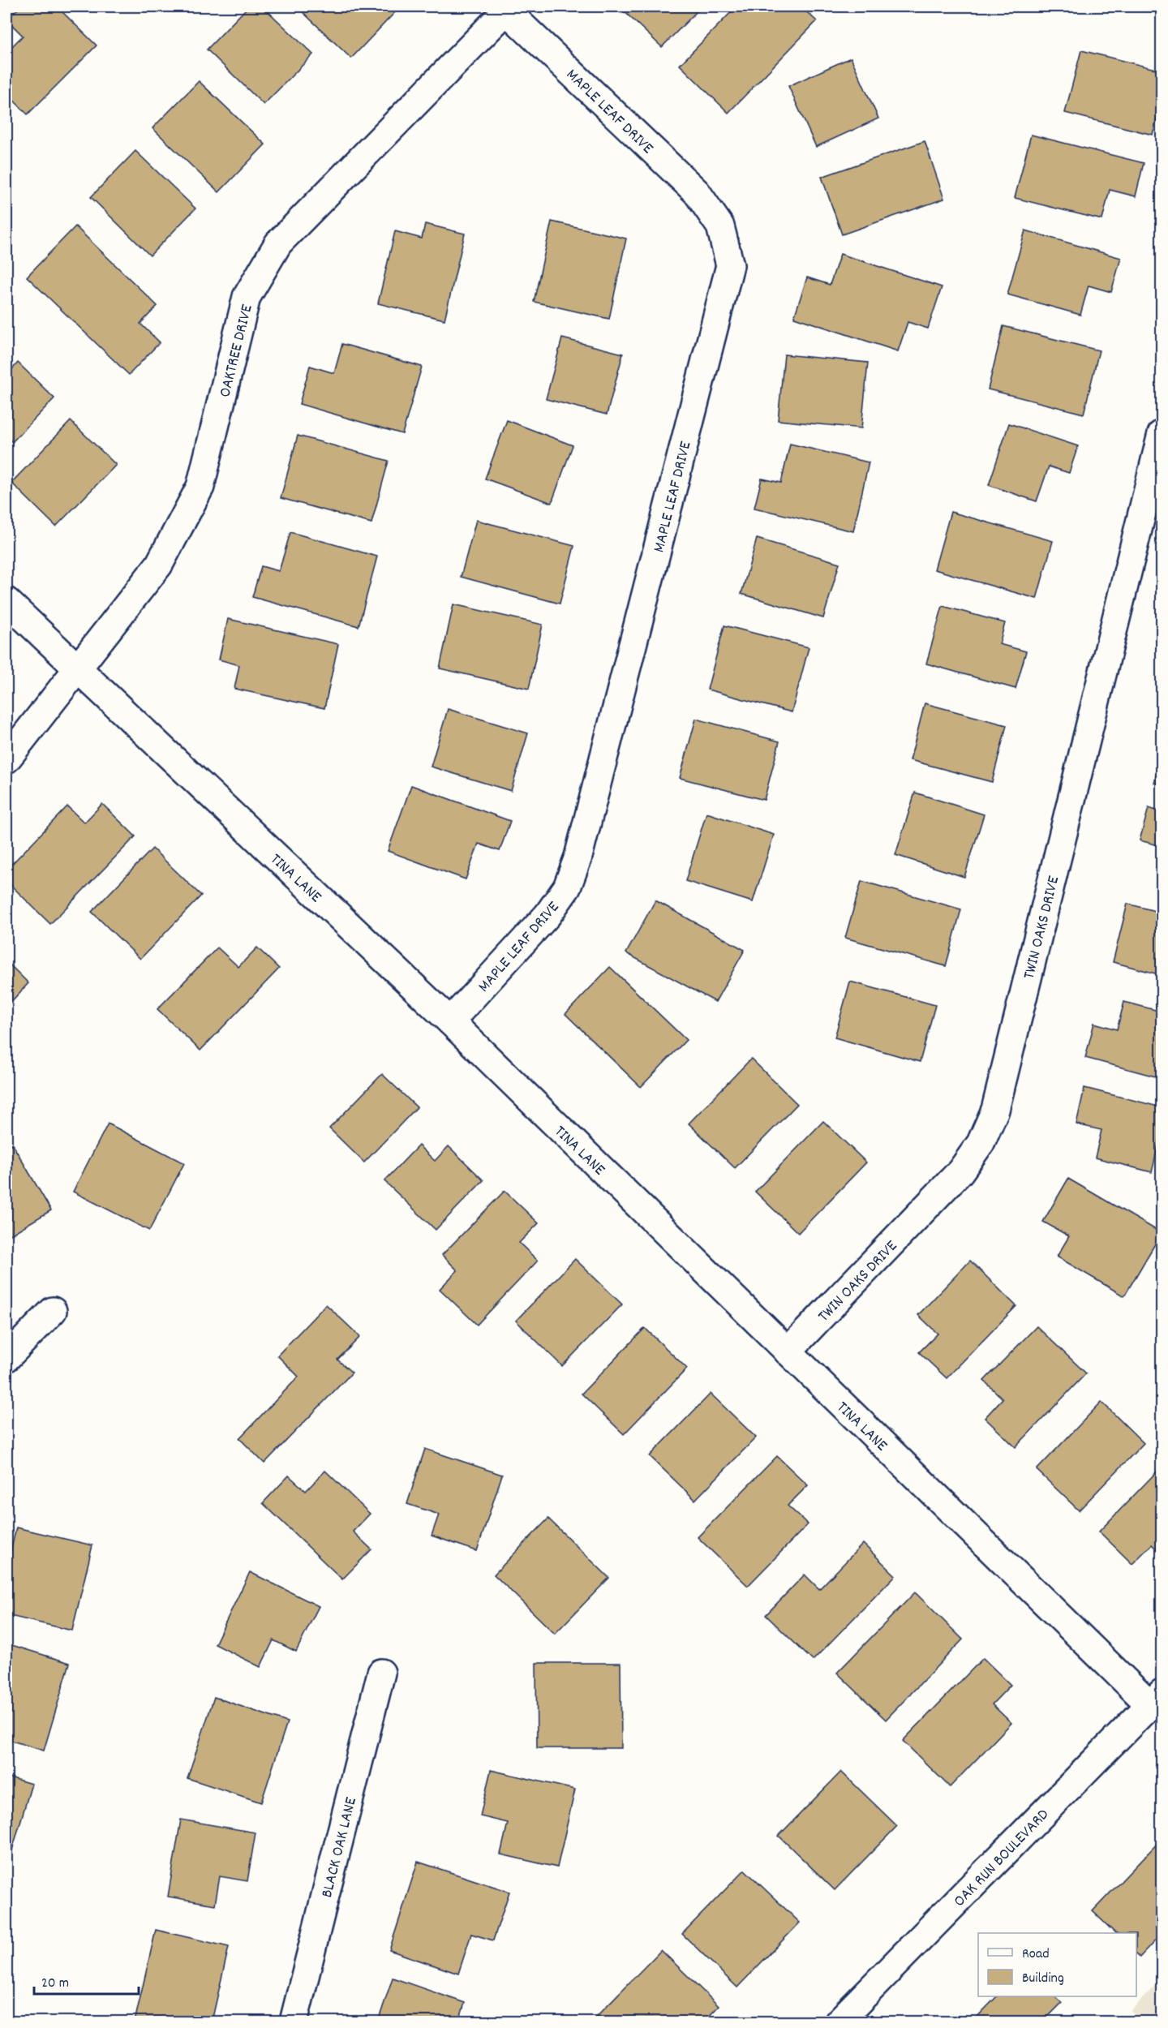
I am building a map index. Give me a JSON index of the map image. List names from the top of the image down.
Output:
{
  "streets": {
    "street": [
      "MAPLE LEAF DRIVE",
      "OAKTREE DRIVE",
      "TINA LANE",
      "TWIN OAKS DRIVE",
      "BLACK OAK LANE",
      "OAK RUN BOULEVARD"
    ]
  },
  "crossings": [
    ["MAPLE LEAF DRIVE", "OAKTREE DRIVE"],
    ["MAPLE LEAF DRIVE", "TINA LANE"],
    ["OAKTREE DRIVE", "TINA LANE"],
    ["TINA LANE", "TWIN OAKS DRIVE"],
    ["TINA LANE", "OAK RUN BOULEVARD"]
  ],
  "legend": ["Road", "Building"],
  "scale_bar": "20 m"
}
